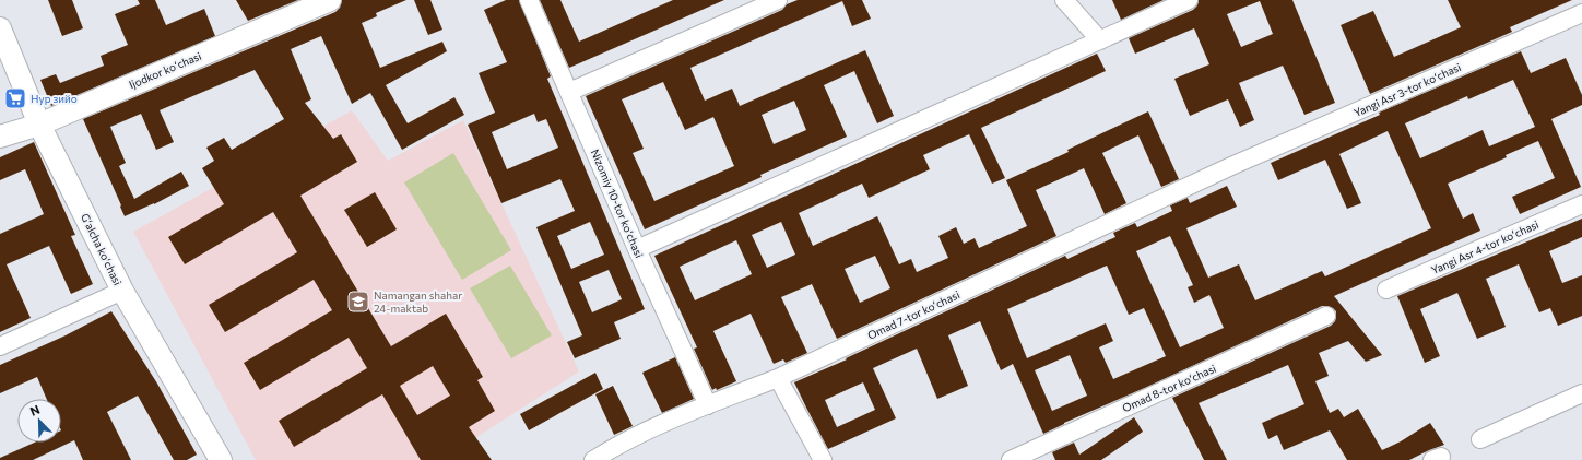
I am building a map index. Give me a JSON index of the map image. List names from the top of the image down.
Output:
{
  "streets": {
    "street": [
      "Ijodkor koʻchasi",
      "Yangi Asr 3-tor koʻchasi",
      "Nizomiy 10-tor koʻchasi",
      "Yangi Asr 4-tor koʻchasi",
      "Gʻalcha koʻchasi",
      "Omad 7-tor koʻchasi",
      "Omad 8-tor koʻchasi"
    ]
  },
  "crossings": [
    ["Ijodkor koʻchasi", "Gʻalcha koʻchasi"],
    ["Yangi Asr 3-tor koʻchasi", "Omad 7-tor koʻchasi"],
    ["Nizomiy 10-tor koʻchasi", "Omad 7-tor koʻchasi"]
  ],
  "places": {
    "supermarket": ["Нур зийо"],
    "school or university": ["Namangan shahar 24-maktab"]
  },
  "north": "top left"
}
